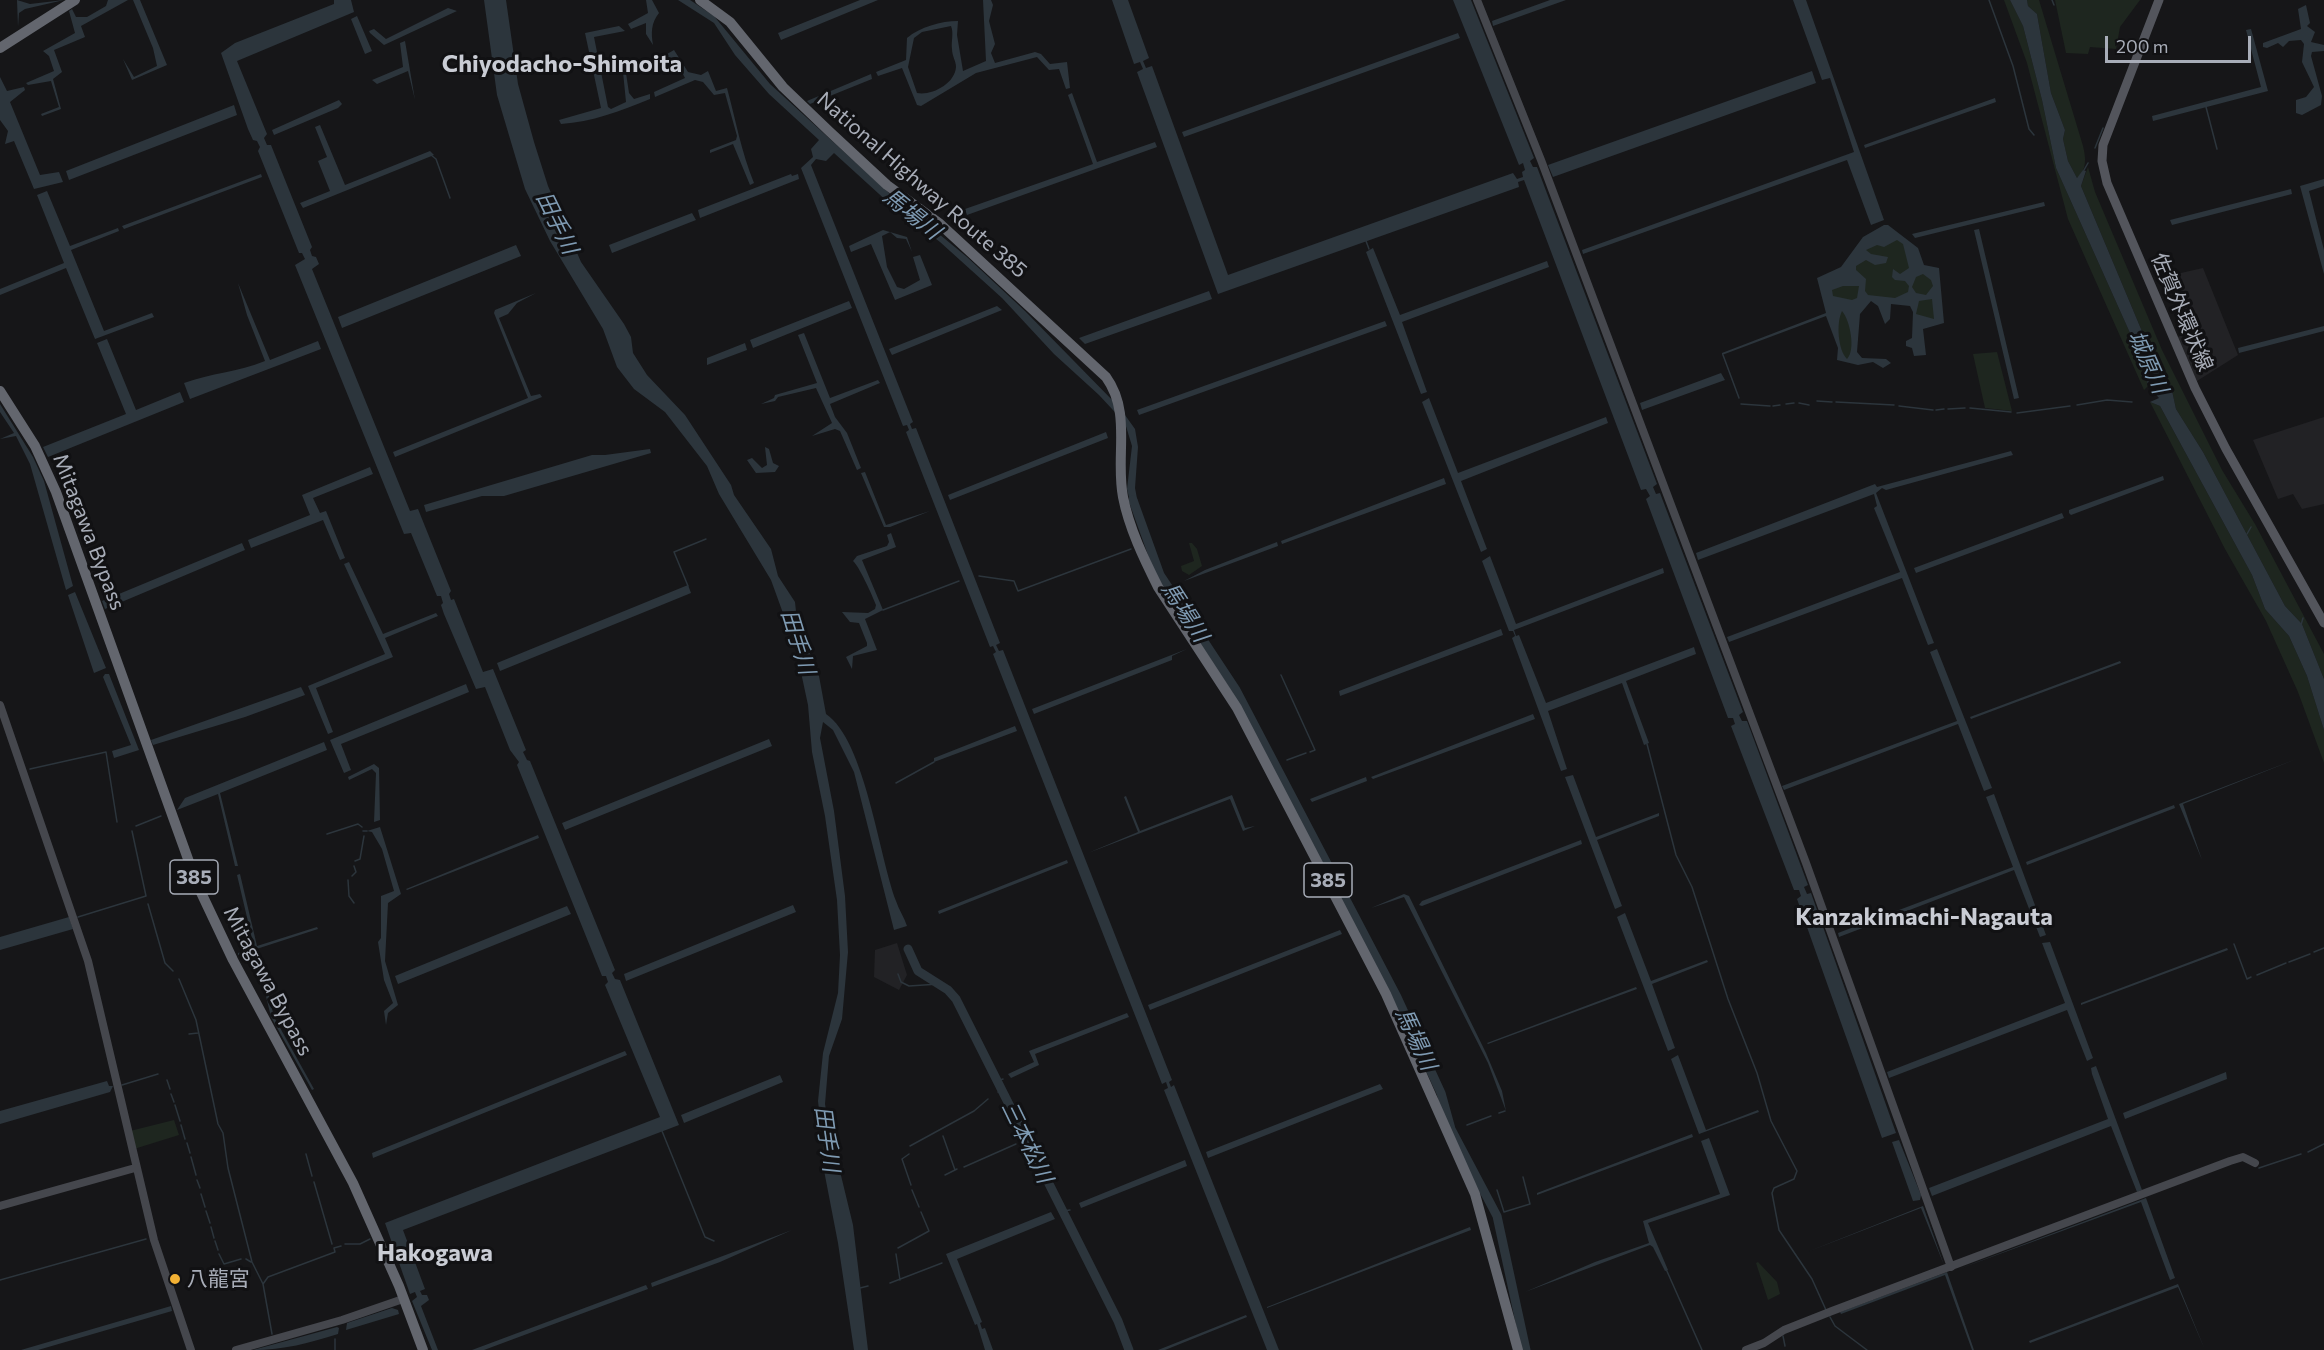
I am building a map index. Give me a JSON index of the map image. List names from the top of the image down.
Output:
{
  "streets": {
    "highway": ["National Highway Route 385", "Mitagawa Bypass", "385"],
    "main road": ["佐賀外環状線"]
  },
  "districts": ["Chiyodacho-Shimoita", "Kanzakimachi-Nagauta", "Hakogawa"],
  "water": [
    "馬場川",
    "田手川",
    "城原川",
    "三本松川"
  ],
  "places": ["八龍宮"],
  "scale_bar": "200 m"
}
